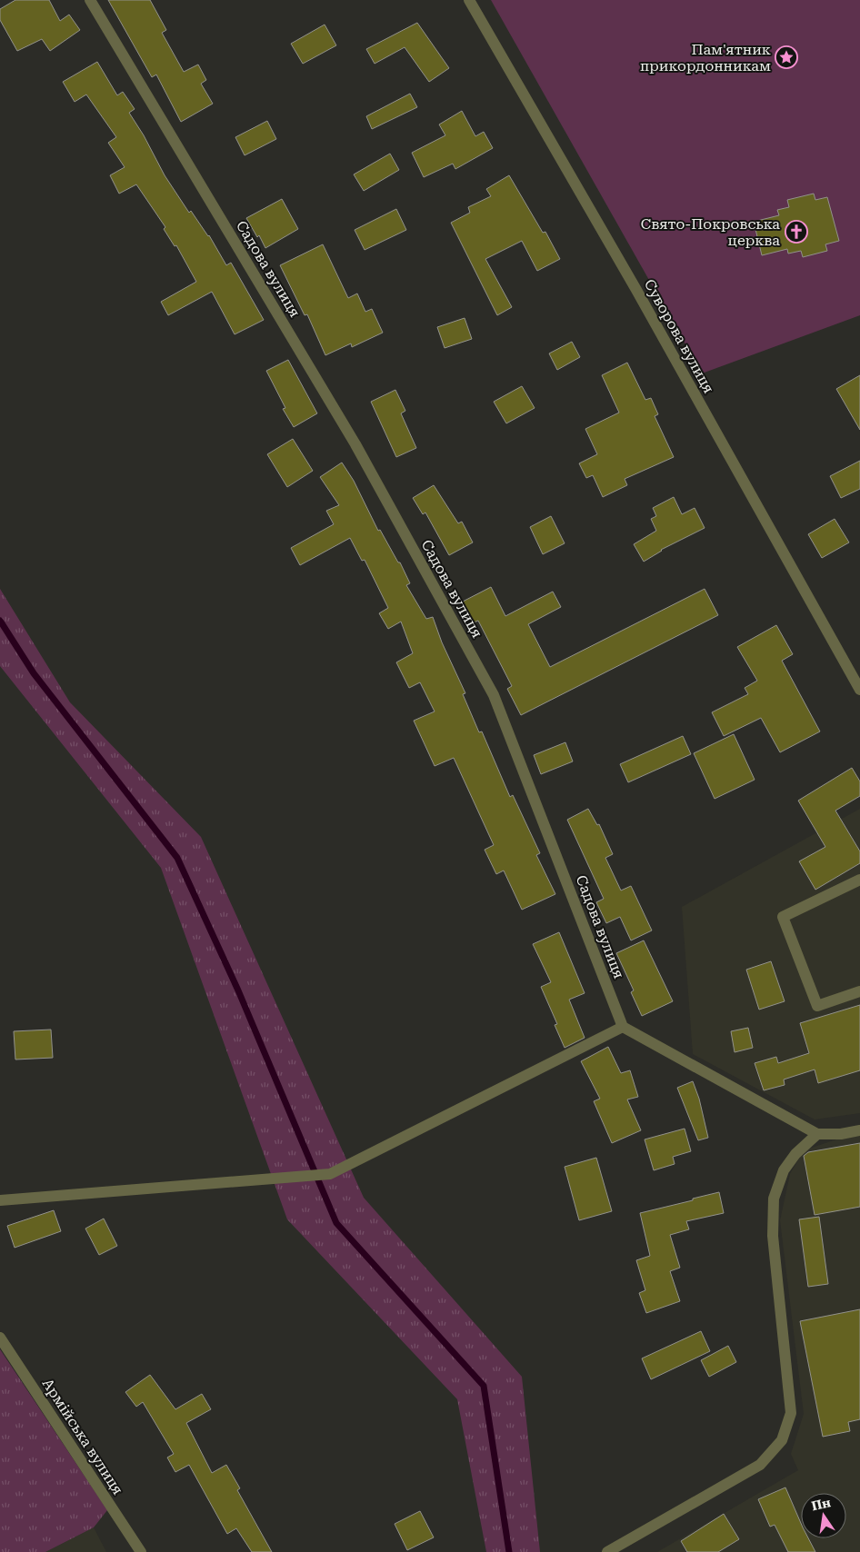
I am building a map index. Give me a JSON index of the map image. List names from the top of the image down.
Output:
{
  "streets": {
    "street": ["Садова вулиця", "Суворова вулиця", "Армійська вулиця"]
  },
  "places": {
    "place": ["Пам'ятник прикордонникам"],
    "church": ["Свято-Покровська церква"]
  },
  "north": "top"
}
